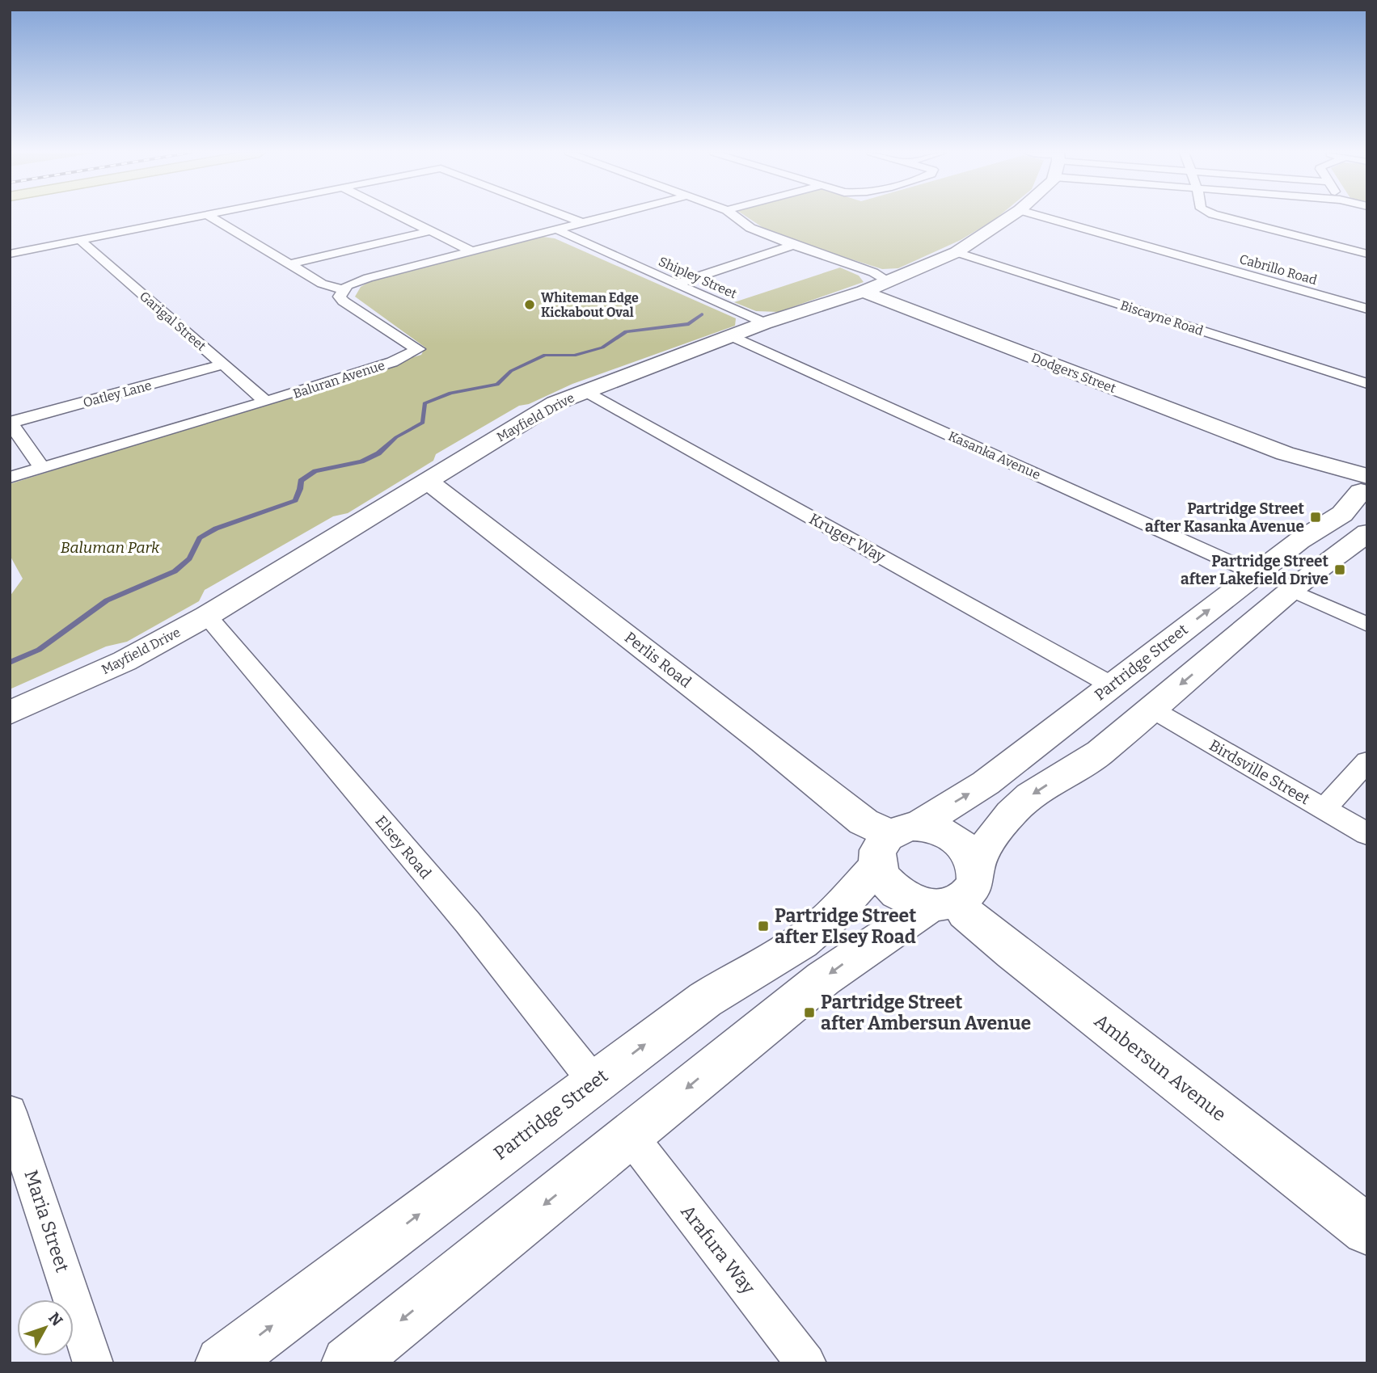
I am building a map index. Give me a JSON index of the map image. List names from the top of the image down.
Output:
{
  "streets": {
    "street": [
      "Cabrillo Road",
      "Shipley Street",
      "Biscayne Road",
      "Garigal Street",
      "Dodgers Street",
      "Baluran Avenue",
      "Oatley Lane",
      "Mayfield Drive",
      "Kasanka Avenue",
      "Kruger Way",
      "Perlis Road",
      "Partridge Street",
      "Birdsville Street",
      "Elsey Road",
      "Ambersun Avenue",
      "Maria Street",
      "Arafura Way"
    ]
  },
  "crossings": [
    ["Shipley Street", "Mayfield Drive"],
    ["Biscayne Road", "Mayfield Drive"],
    ["Garigal Street", "Baluran Avenue"],
    ["Garigal Street", "Oatley Lane"],
    ["Dodgers Street", "Mayfield Drive"],
    ["Dodgers Street", "Partridge Street"],
    ["Mayfield Drive", "Kasanka Avenue"],
    ["Mayfield Drive", "Kruger Way"],
    ["Mayfield Drive", "Perlis Road"],
    ["Mayfield Drive", "Elsey Road"],
    ["Kasanka Avenue", "Partridge Street"],
    ["Kruger Way", "Partridge Street"],
    ["Perlis Road", "Partridge Street"],
    ["Perlis Road", "Ambersun Avenue"],
    ["Partridge Street", "Elsey Road"],
    ["Partridge Street", "Ambersun Avenue"]
  ],
  "parks": ["Baluman Park"],
  "places": {
    "other": ["Whiteman Edge Kickabout Oval"],
    "transit": [
      "Partridge Street after Kasanka Avenue",
      "Partridge Street after Lakefield Drive",
      "Partridge Street after Elsey Road",
      "Partridge Street after Ambersun Avenue"
    ]
  },
  "north": "top right"
}
